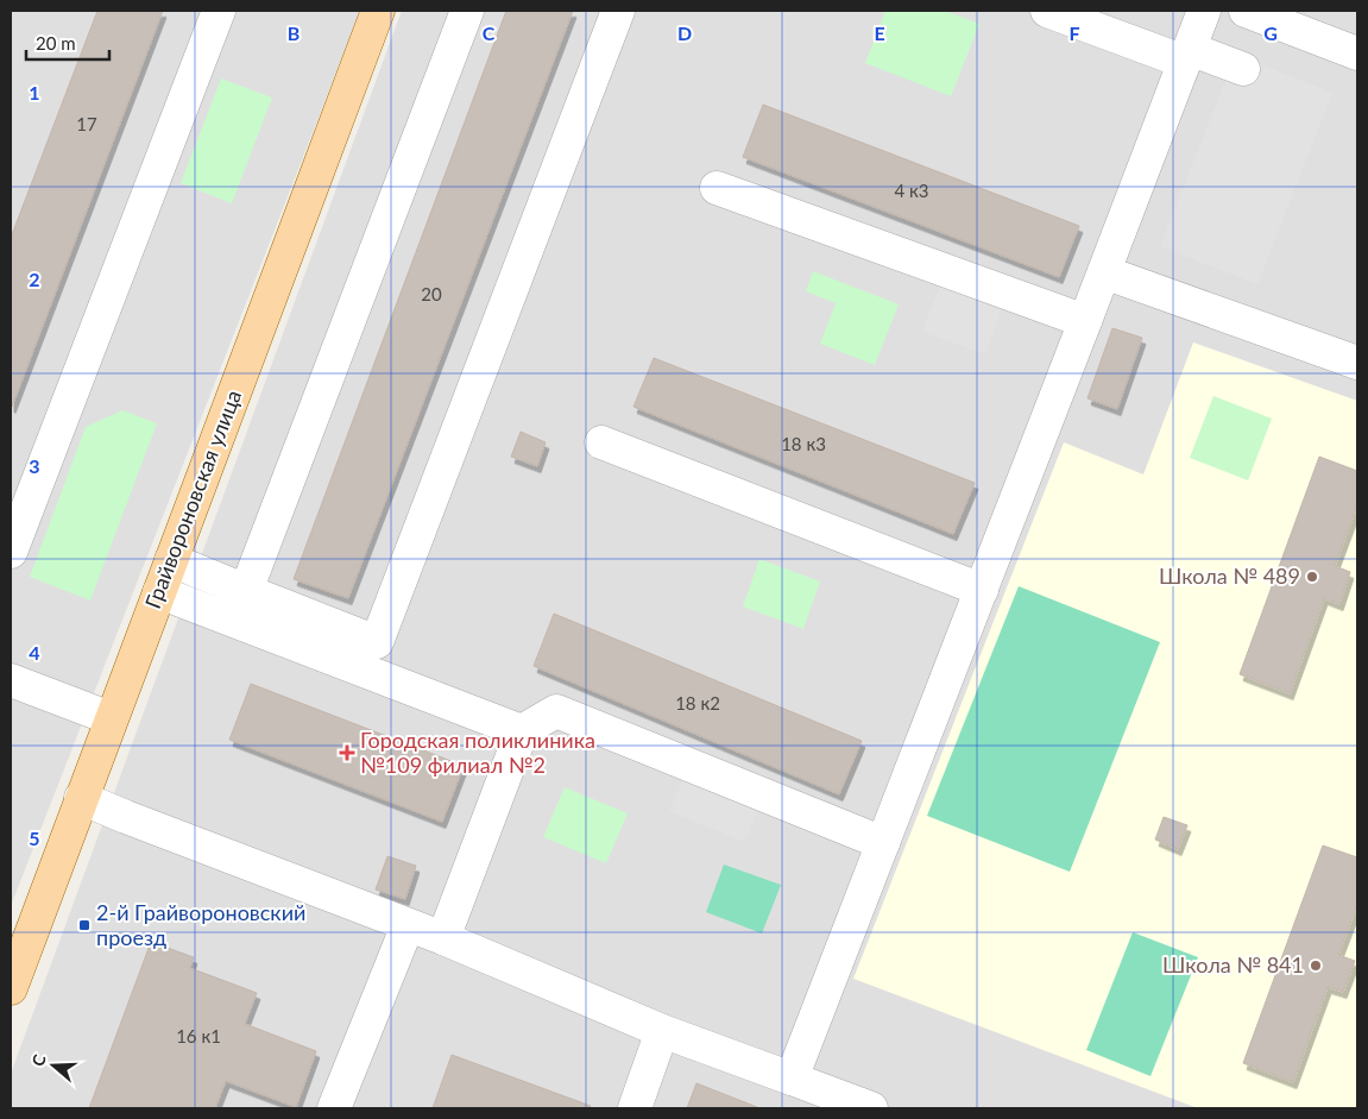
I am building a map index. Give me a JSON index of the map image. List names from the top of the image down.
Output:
{
  "streets": {
    "main road": ["Грайвороновская улица"]
  },
  "places": {
    "other": ["Школа № 489", "Школа № 841"],
    "health": ["Городская поликлиника №109 филиал №2"],
    "transit": ["2-й Грайвороновский проезд"]
  },
  "house_numbers": [
    "17",
    "4 к3",
    "20",
    "18 к3",
    "18 к2",
    "16 к1"
  ],
  "scale_bar": "20 m",
  "north": "left",
  "grid": {
    "columns": [
      "B",
      "C",
      "D",
      "E",
      "F",
      "G"
    ],
    "rows": [
      "1",
      "2",
      "3",
      "4",
      "5"
    ]
  }
}
